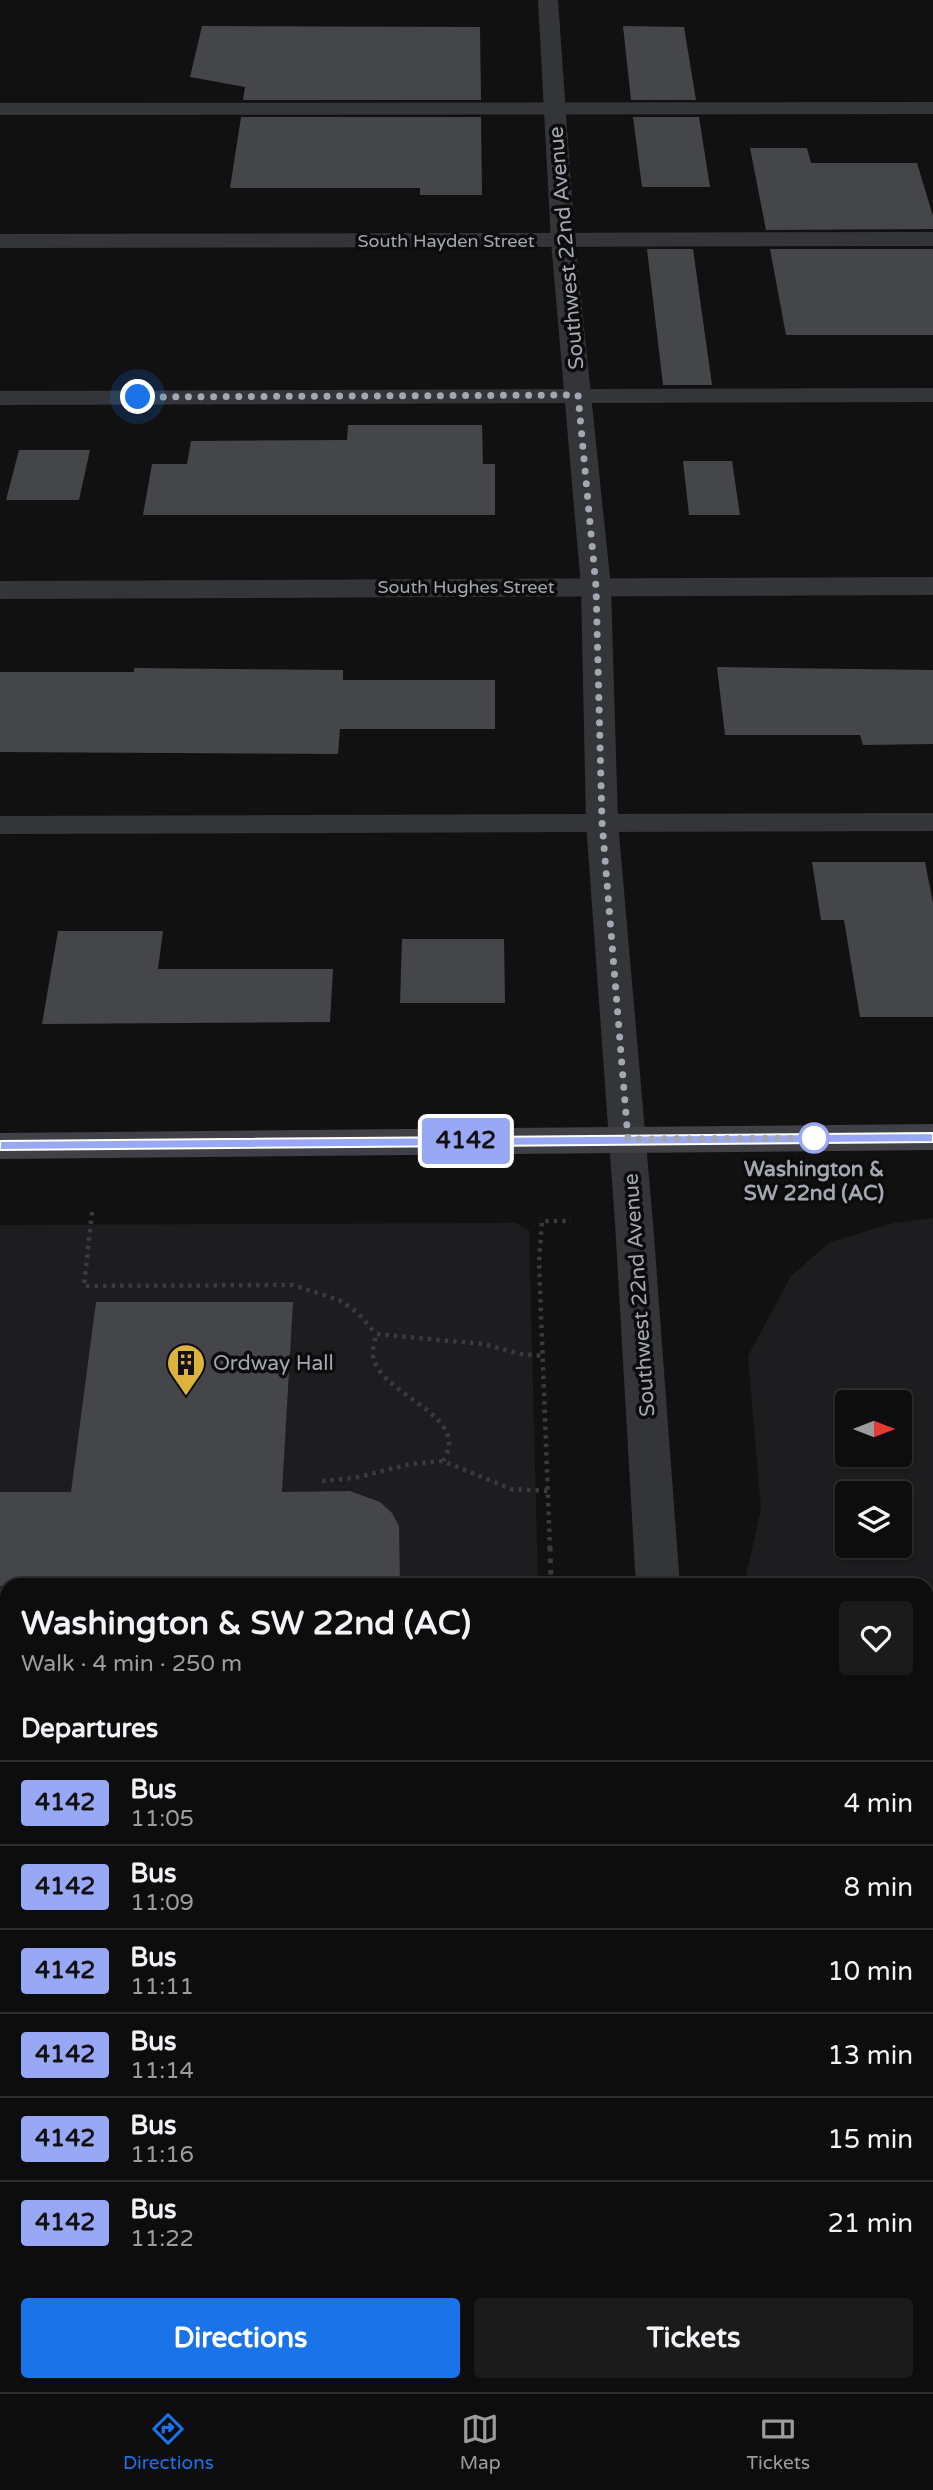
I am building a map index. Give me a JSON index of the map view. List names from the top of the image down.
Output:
{
  "streets": {
    "street": ["South Hayden Street", "Southwest 22nd Avenue", "South Hughes Street"]
  },
  "crossings": [
    ["South Hayden Street", "Southwest 22nd Avenue"],
    ["Southwest 22nd Avenue", "South Hughes Street"]
  ],
  "places": {
    "other": ["Washington & SW 22nd (AC)"],
    "building": ["Ordway Hall"]
  },
  "lines": ["bus line 4142"],
  "north": "right",
  "page": {
    "on_map": "4142",
    "heading": [
      ["Washington & SW 22nd (AC)", "Walk · 4 min · 250 m"],
      "Departures"
    ],
    "list": [
      {
        "mark": "4142",
        "name": "Bus",
        "note": "11:05",
        "value": "4 min"
      },
      {
        "mark": "4142",
        "name": "Bus",
        "note": "11:09",
        "value": "8 min"
      },
      {
        "mark": "4142",
        "name": "Bus",
        "note": "11:11",
        "value": "10 min"
      },
      {
        "mark": "4142",
        "name": "Bus",
        "note": "11:14",
        "value": "13 min"
      },
      {
        "mark": "4142",
        "name": "Bus",
        "note": "11:16",
        "value": "15 min"
      },
      {
        "mark": "4142",
        "name": "Bus",
        "note": "11:22",
        "value": "21 min"
      }
    ],
    "buttons": ["Directions", "Tickets"],
    "tabs": ["Directions", "Map", "Tickets"]
  }
}
